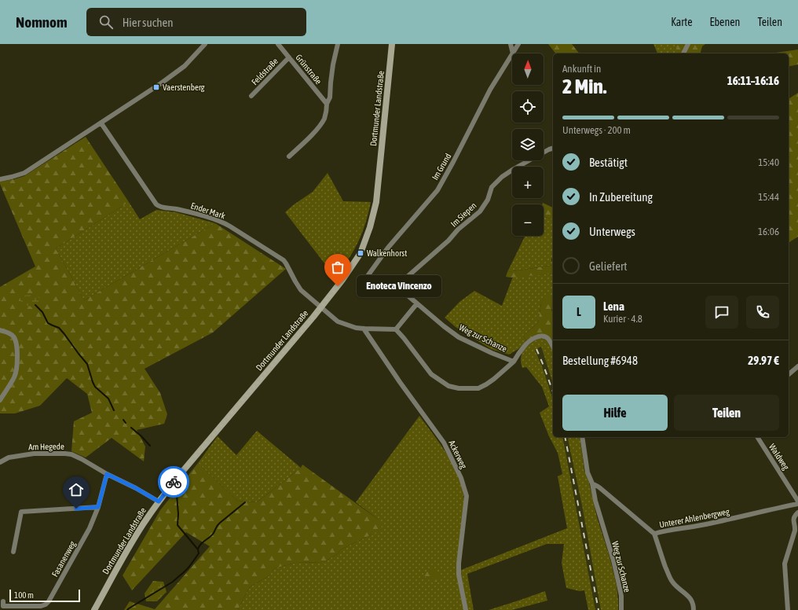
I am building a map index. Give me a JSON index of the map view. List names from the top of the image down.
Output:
{
  "streets": {
    "main road": ["Dortmunder Landstraße"],
    "street": [
      "Grünstraße",
      "Feldstraße",
      "Im Grund",
      "Ender Mark",
      "Im Siepen",
      "Weg zur Schanze",
      "Am Hegede",
      "Ackerweg",
      "Waldweg",
      "Unterer Ahlenbergweg",
      "Fasanenweg"
    ]
  },
  "crossings": [
    ["Grünstraße", "Feldstraße"],
    ["Dortmunder Landstraße", "Ender Mark"],
    ["Dortmunder Landstraße", "Am Hegede"],
    ["Im Grund", "Im Siepen"],
    ["Im Grund", "Weg zur Schanze"],
    ["Ender Mark", "Ackerweg"],
    ["Im Siepen", "Weg zur Schanze"],
    ["Weg zur Schanze", "Unterer Ahlenbergweg"],
    ["Am Hegede", "Fasanenweg"],
    ["Waldweg", "Unterer Ahlenbergweg"]
  ],
  "places": {
    "transit": ["Vaerstenberg", "Walkenhorst"],
    "other": ["Enoteca Vincenzo"]
  },
  "scale_bar": "100 m",
  "north": "top",
  "page": {
    "header": "Nomnom",
    "search": "Hier suchen",
    "nav": ["Karte", "Ebenen", "Teilen"],
    "map_buttons": ["+", "−"],
    "heading": ["2 Min.", "Ankunft in", "16:11–16:16"],
    "panel": [
      "Lena",
      "Kurier · 4.8",
      "Bestellung #6948",
      "29.97 €"
    ],
    "bar": "Unterwegs · 200 m",
    "list": [
      ["Bestätigt", "15:40"],
      ["In Zubereitung", "15:44"],
      ["Unterwegs", "16:06"],
      "Geliefert"
    ],
    "bubble": "Enoteca Vincenzo",
    "round": "L",
    "buttons": ["Hilfe", "Teilen"],
    "scale": "100 m"
  }
}
